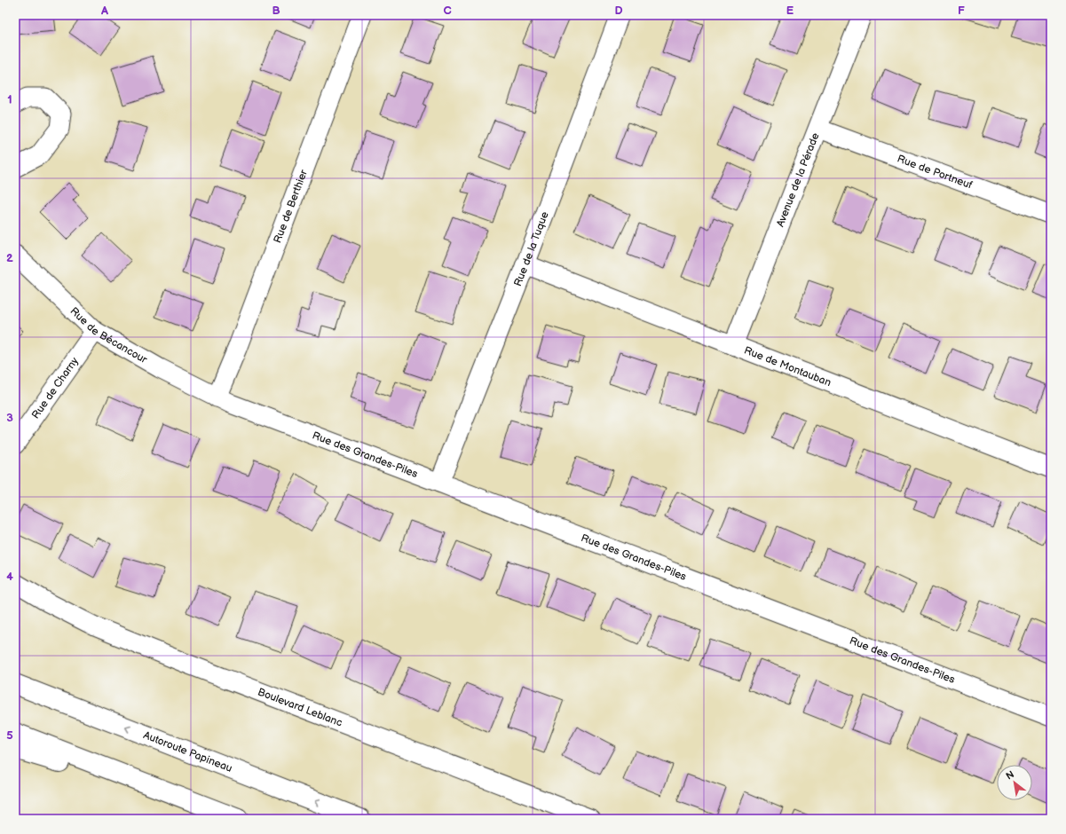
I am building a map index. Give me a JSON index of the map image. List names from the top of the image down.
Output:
{
  "streets": {
    "highway": ["Autoroute Papineau"],
    "street": [
      "Rue de Portneuf",
      "Avenue de la Pérade",
      "Rue de Berthier",
      "Rue de la Tuque",
      "Rue de Bécancour",
      "Rue de Montauban",
      "Rue de Charny",
      "Rue des Grandes-Piles",
      "Boulevard Leblanc"
    ]
  },
  "crossings": [
    ["Rue de Portneuf", "Avenue de la Pérade"],
    ["Avenue de la Pérade", "Rue de Montauban"],
    ["Rue de Berthier", "Rue de Bécancour"],
    ["Rue de Berthier", "Rue des Grandes-Piles"],
    ["Rue de la Tuque", "Rue de Montauban"],
    ["Rue de la Tuque", "Rue des Grandes-Piles"],
    ["Rue de Bécancour", "Rue de Charny"],
    ["Rue de Bécancour", "Rue des Grandes-Piles"]
  ],
  "north": "top left",
  "grid": {
    "columns": [
      "A",
      "B",
      "C",
      "D",
      "E",
      "F"
    ],
    "rows": [
      "1",
      "2",
      "3",
      "4",
      "5"
    ]
  }
}
